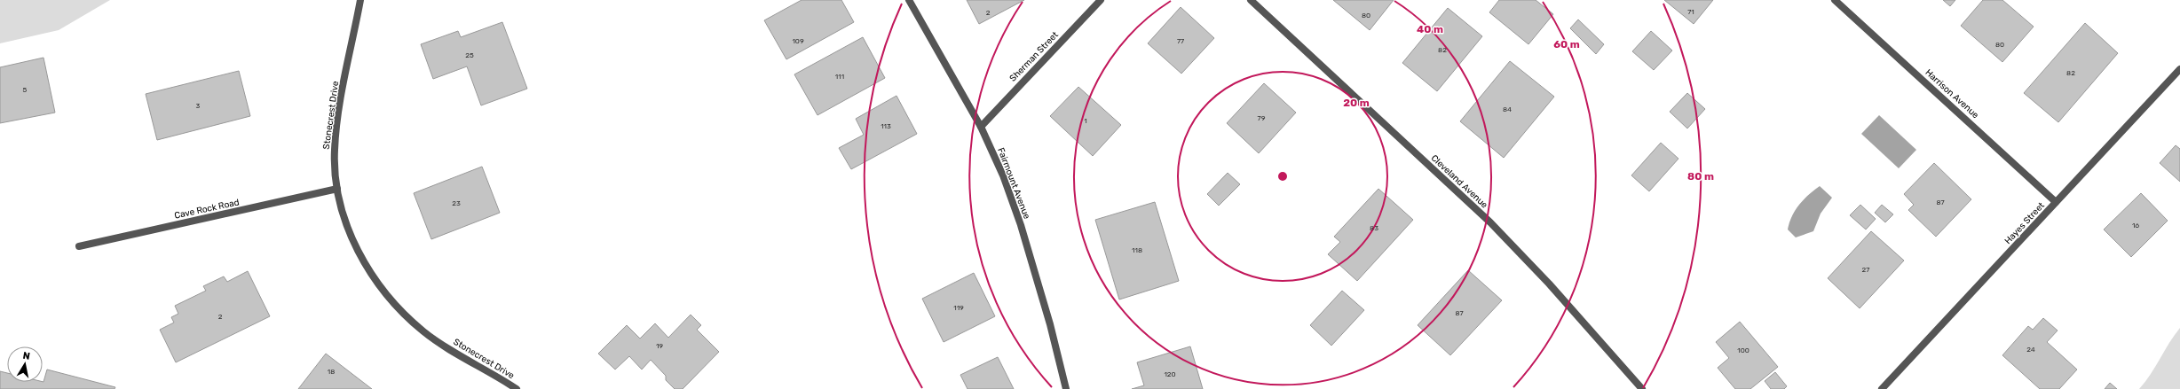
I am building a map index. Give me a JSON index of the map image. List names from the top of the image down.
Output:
{
  "streets": {
    "street": [
      "Sherman Street",
      "Harrison Avenue",
      "Stonecrest Drive",
      "Cleveland Avenue",
      "Fairmount Avenue",
      "Cave Rock Road",
      "Hayes Street"
    ]
  },
  "crossings": [
    ["Sherman Street", "Fairmount Avenue"],
    ["Harrison Avenue", "Hayes Street"],
    ["Stonecrest Drive", "Cave Rock Road"]
  ],
  "house_numbers": [
    "71",
    "2",
    "80",
    "109",
    "77",
    "80",
    "82",
    "25",
    "82",
    "111",
    "5",
    "3",
    "84",
    "79",
    "1",
    "113",
    "87",
    "23",
    "16",
    "83",
    "118",
    "27",
    "119",
    "87",
    "2",
    "19",
    "24",
    "100",
    "18",
    "120"
  ],
  "north": "top",
  "rings": [
    "40 m",
    "60 m",
    "20 m",
    "80 m"
  ]
}
